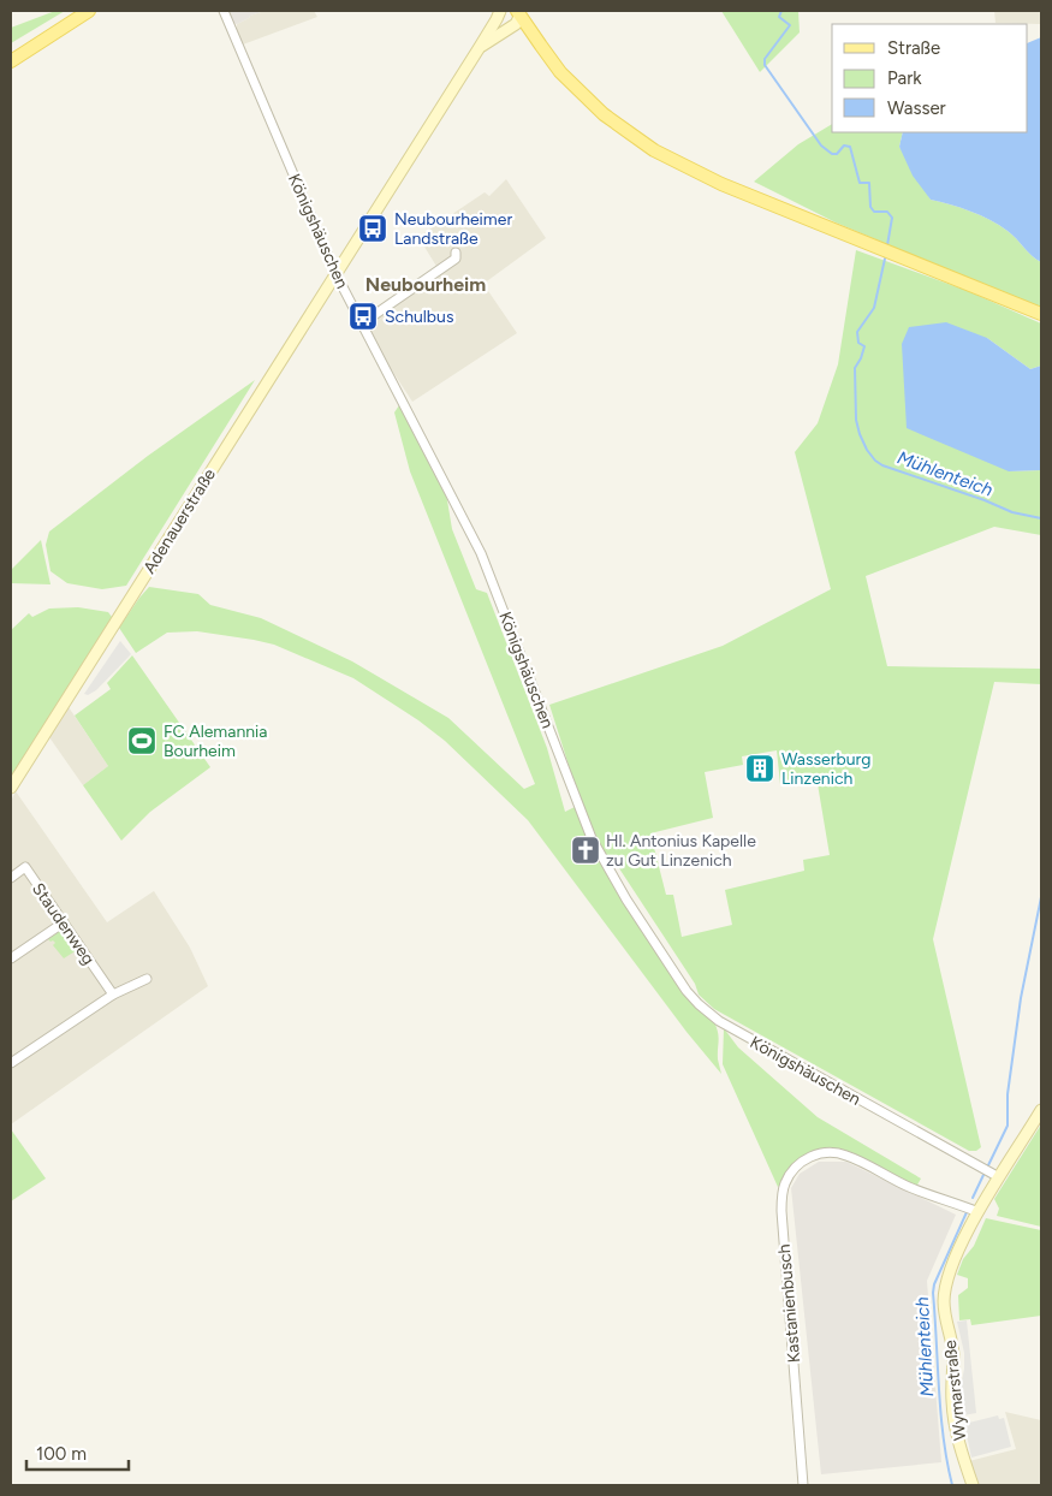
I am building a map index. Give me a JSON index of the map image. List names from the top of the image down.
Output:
{
  "streets": {
    "street": [
      "Königshäuschen",
      "Adenauerstraße",
      "Staudenweg",
      "Kastanienbusch",
      "Wymarstraße"
    ]
  },
  "crossings": [
    ["Königshäuschen", "Adenauerstraße"],
    ["Königshäuschen", "Wymarstraße"],
    ["Kastanienbusch", "Wymarstraße"]
  ],
  "districts": ["Neubourheim"],
  "water": ["Mühlenteich"],
  "places": {
    "bus stop": ["Neubourheimer Landstraße", "Schulbus"],
    "sports": ["FC Alemannia Bourheim"],
    "building": ["Wasserburg Linzenich"],
    "church": ["Hl. Antonius Kapelle zu Gut Linzenich"]
  },
  "legend": ["Straße", "Park", "Wasser"],
  "scale_bar": "100 m"
}
